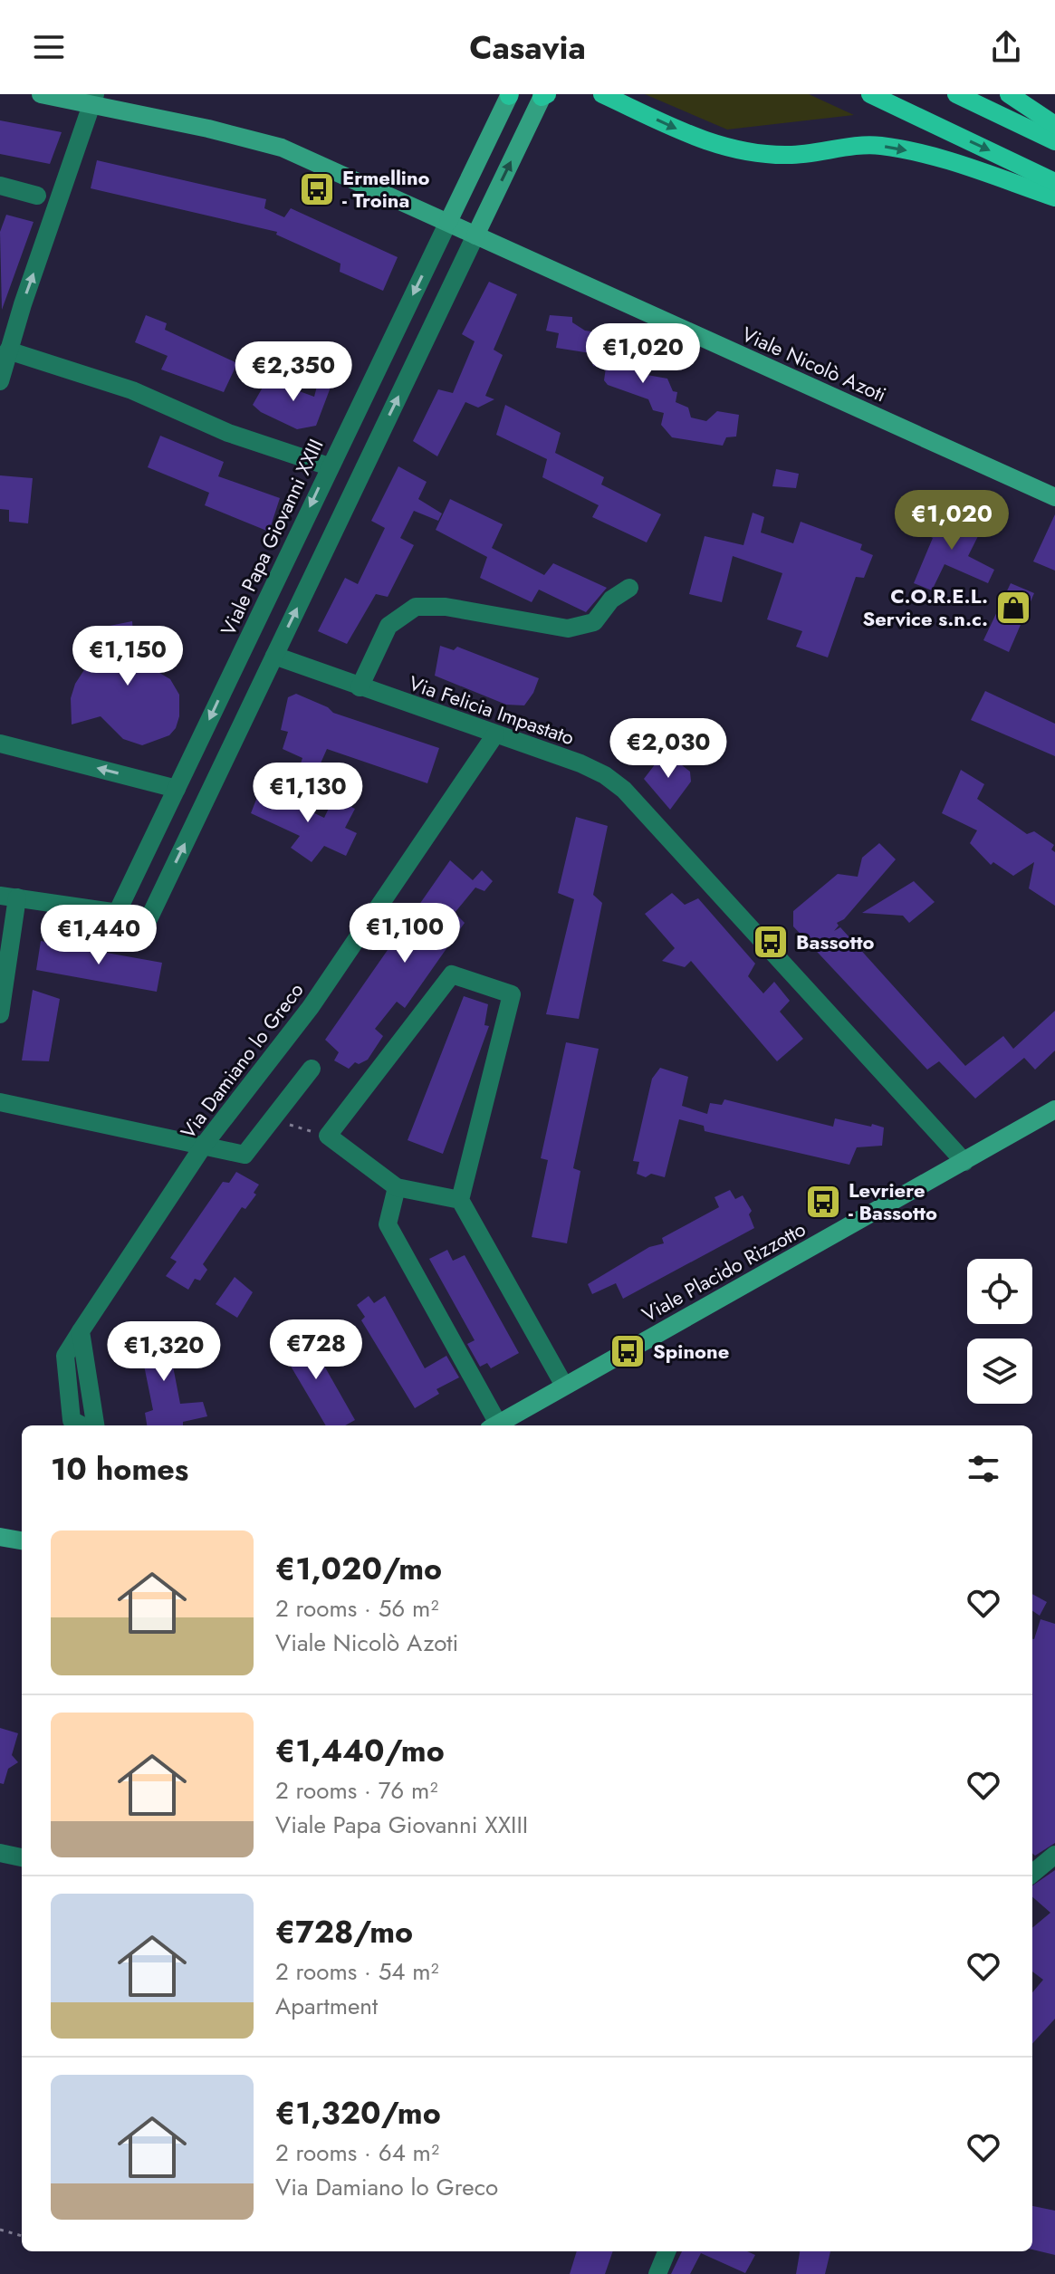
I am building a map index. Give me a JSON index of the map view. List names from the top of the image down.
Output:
{
  "streets": {
    "street": [
      "Viale Nicolò Azoti",
      "Viale Papa Giovanni XXIII",
      "Via Felicia Impastato",
      "Via Damiano lo Greco",
      "Viale Placido Rizzotto"
    ]
  },
  "crossings": [
    ["Viale Nicolò Azoti", "Viale Papa Giovanni XXIII"],
    ["Via Felicia Impastato", "Via Damiano lo Greco"],
    ["Via Felicia Impastato", "Viale Placido Rizzotto"]
  ],
  "places": {
    "bus stop": [
      "Ermellino - Troina",
      "Bassotto",
      "Levriere - Bassotto",
      "Spinone"
    ],
    "shop": ["C.O.R.E.L. Service s.n.c."]
  },
  "page": {
    "header": "Casavia",
    "price": [
      "€1,020",
      "€2,350",
      "€1,020",
      "€1,150",
      "€2,030",
      "€1,130",
      "€1,100",
      "€1,440",
      "€728",
      "€1,320"
    ],
    "heading": "10 homes",
    "list": [
      {
        "name": "€1,020/mo",
        "note": "2 rooms · 56 m² · Viale Nicolò Azoti"
      },
      {
        "name": "€1,440/mo",
        "note": "2 rooms · 76 m² · Viale Papa Giovanni XXIII"
      },
      {
        "name": "€728/mo",
        "note": "2 rooms · 54 m² · Apartment"
      },
      {
        "name": "€1,320/mo",
        "note": "2 rooms · 64 m² · Via Damiano lo Greco"
      }
    ]
  }
}
